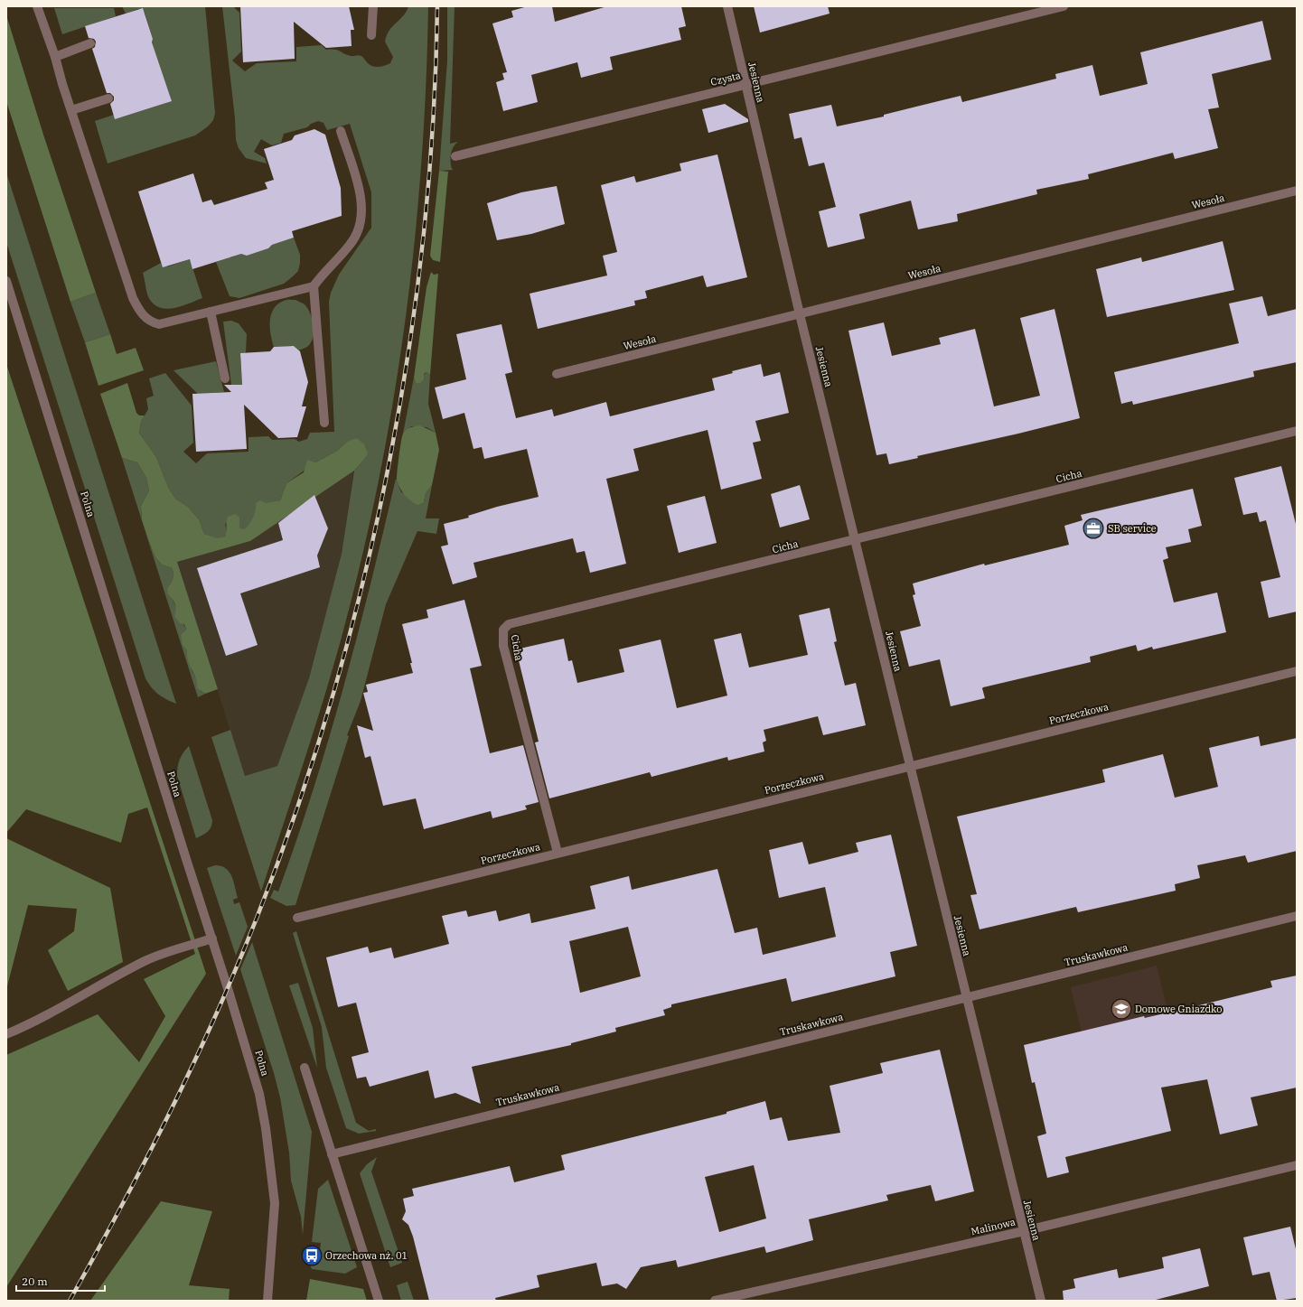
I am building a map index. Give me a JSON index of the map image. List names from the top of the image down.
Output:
{
  "streets": {
    "street": [
      "Czysta",
      "Jesienna",
      "Wesoła",
      "Cicha",
      "Polna",
      "Porzeczkowa",
      "Truskawkowa",
      "Malinowa"
    ]
  },
  "crossings": [
    ["Czysta", "Jesienna"],
    ["Jesienna", "Wesoła"],
    ["Jesienna", "Cicha"],
    ["Jesienna", "Porzeczkowa"],
    ["Jesienna", "Truskawkowa"],
    ["Jesienna", "Malinowa"],
    ["Cicha", "Porzeczkowa"]
  ],
  "places": {
    "office": ["SB service"],
    "school or university": ["Domowe Gniazdko"],
    "bus stop": ["Orzechowa nż. 01"]
  },
  "scale_bar": "20 m"
}
